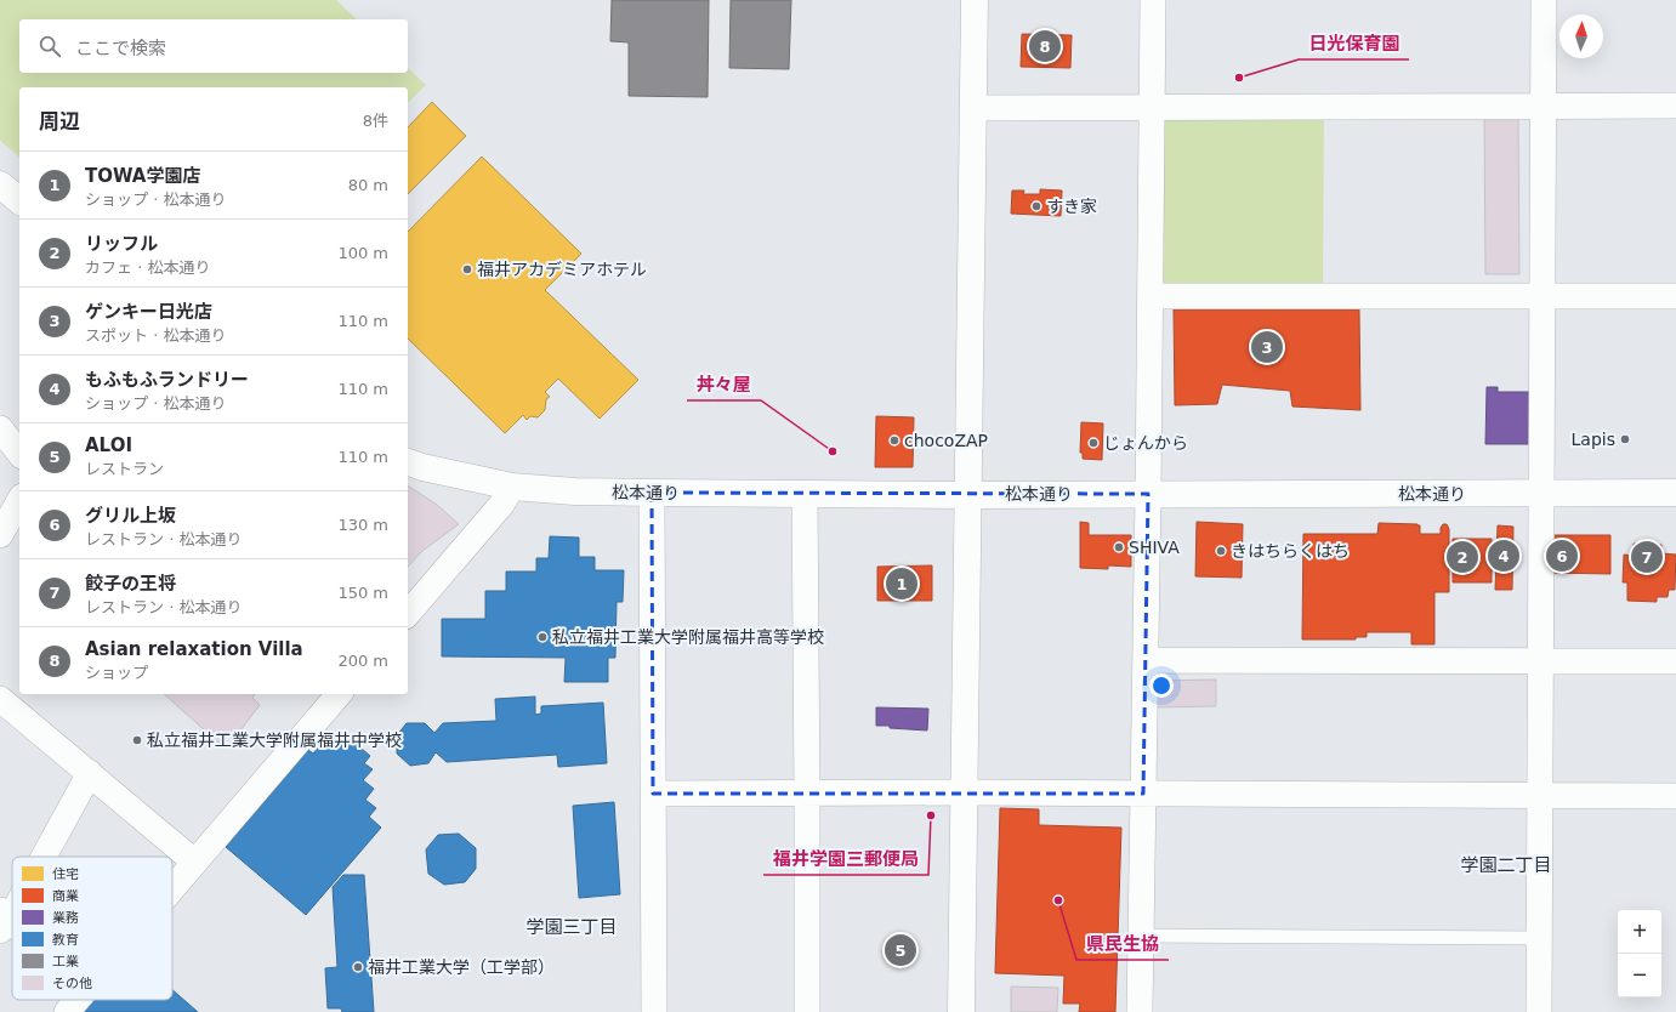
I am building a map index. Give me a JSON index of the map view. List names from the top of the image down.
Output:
{
  "streets": {
    "street": ["松本通り"]
  },
  "districts": ["学園二丁目", "学園三丁目"],
  "places": [
    "日光保育園",
    "すき家",
    "福井アカデミアホテル",
    "Lapis",
    "chocoZAP",
    "じょんから",
    "丼々屋",
    "SHIVA",
    "きはちらくはち",
    "私立福井工業大学附属福井高等学校",
    "私立福井工業大学附属福井中学校",
    "福井学園三郵便局",
    "県民生協",
    "福井工業大学（工学部）"
  ],
  "legend": [
    "住宅",
    "商業",
    "業務",
    "教育",
    "工業",
    "その他"
  ],
  "north": "top",
  "page": {
    "search": "ここで検索",
    "pins": [
      "8",
      "3",
      "4",
      "6",
      "2",
      "7",
      "1",
      "5"
    ],
    "heading": ["周辺", "8件"],
    "list": [
      {
        "mark": "1",
        "name": "TOWA学園店",
        "note": "ショップ · 松本通り",
        "value": "80 m"
      },
      {
        "mark": "2",
        "name": "リッフル",
        "note": "カフェ · 松本通り",
        "value": "100 m"
      },
      {
        "mark": "3",
        "name": "ゲンキー日光店",
        "note": "スポット · 松本通り",
        "value": "110 m"
      },
      {
        "mark": "4",
        "name": "もふもふランドリー",
        "note": "ショップ · 松本通り",
        "value": "110 m"
      },
      {
        "mark": "5",
        "name": "ALOI",
        "note": "レストラン",
        "value": "110 m"
      },
      {
        "mark": "6",
        "name": "グリル上坂",
        "note": "レストラン · 松本通り",
        "value": "130 m"
      },
      {
        "mark": "7",
        "name": "餃子の王将",
        "note": "レストラン · 松本通り",
        "value": "150 m"
      },
      {
        "mark": "8",
        "name": "Asian relaxation Villa",
        "note": "ショップ",
        "value": "200 m"
      }
    ],
    "map_buttons": ["+", "−"]
  }
}
